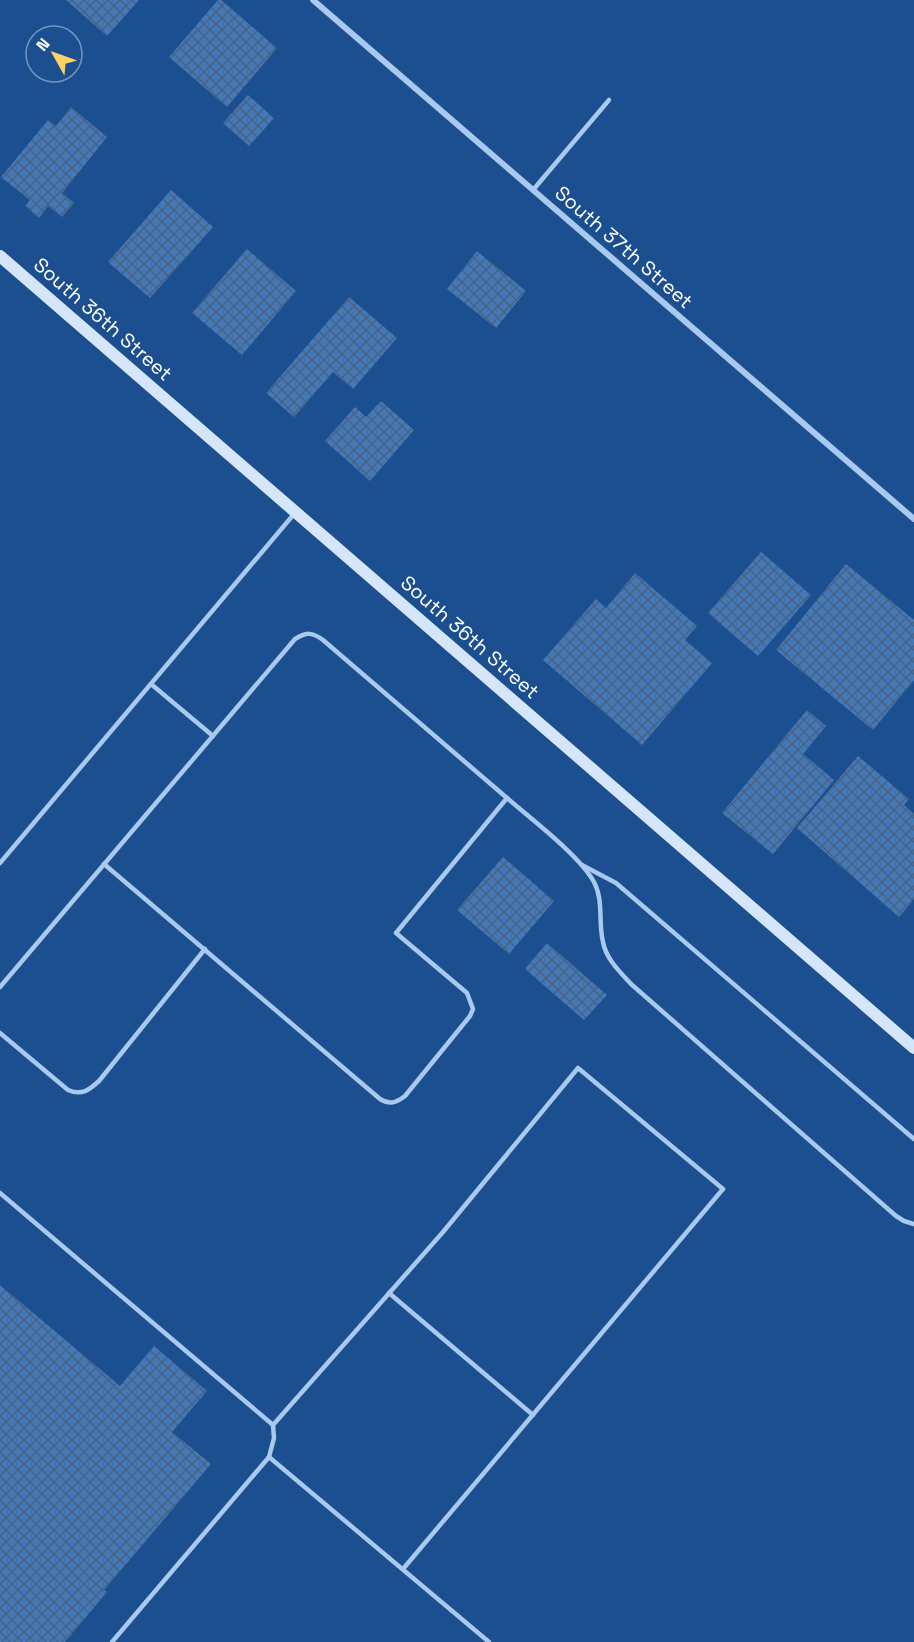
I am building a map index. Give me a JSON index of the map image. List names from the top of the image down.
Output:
{
  "streets": {
    "street": ["South 37th Street", "South 36th Street"]
  },
  "north": "top left"
}
